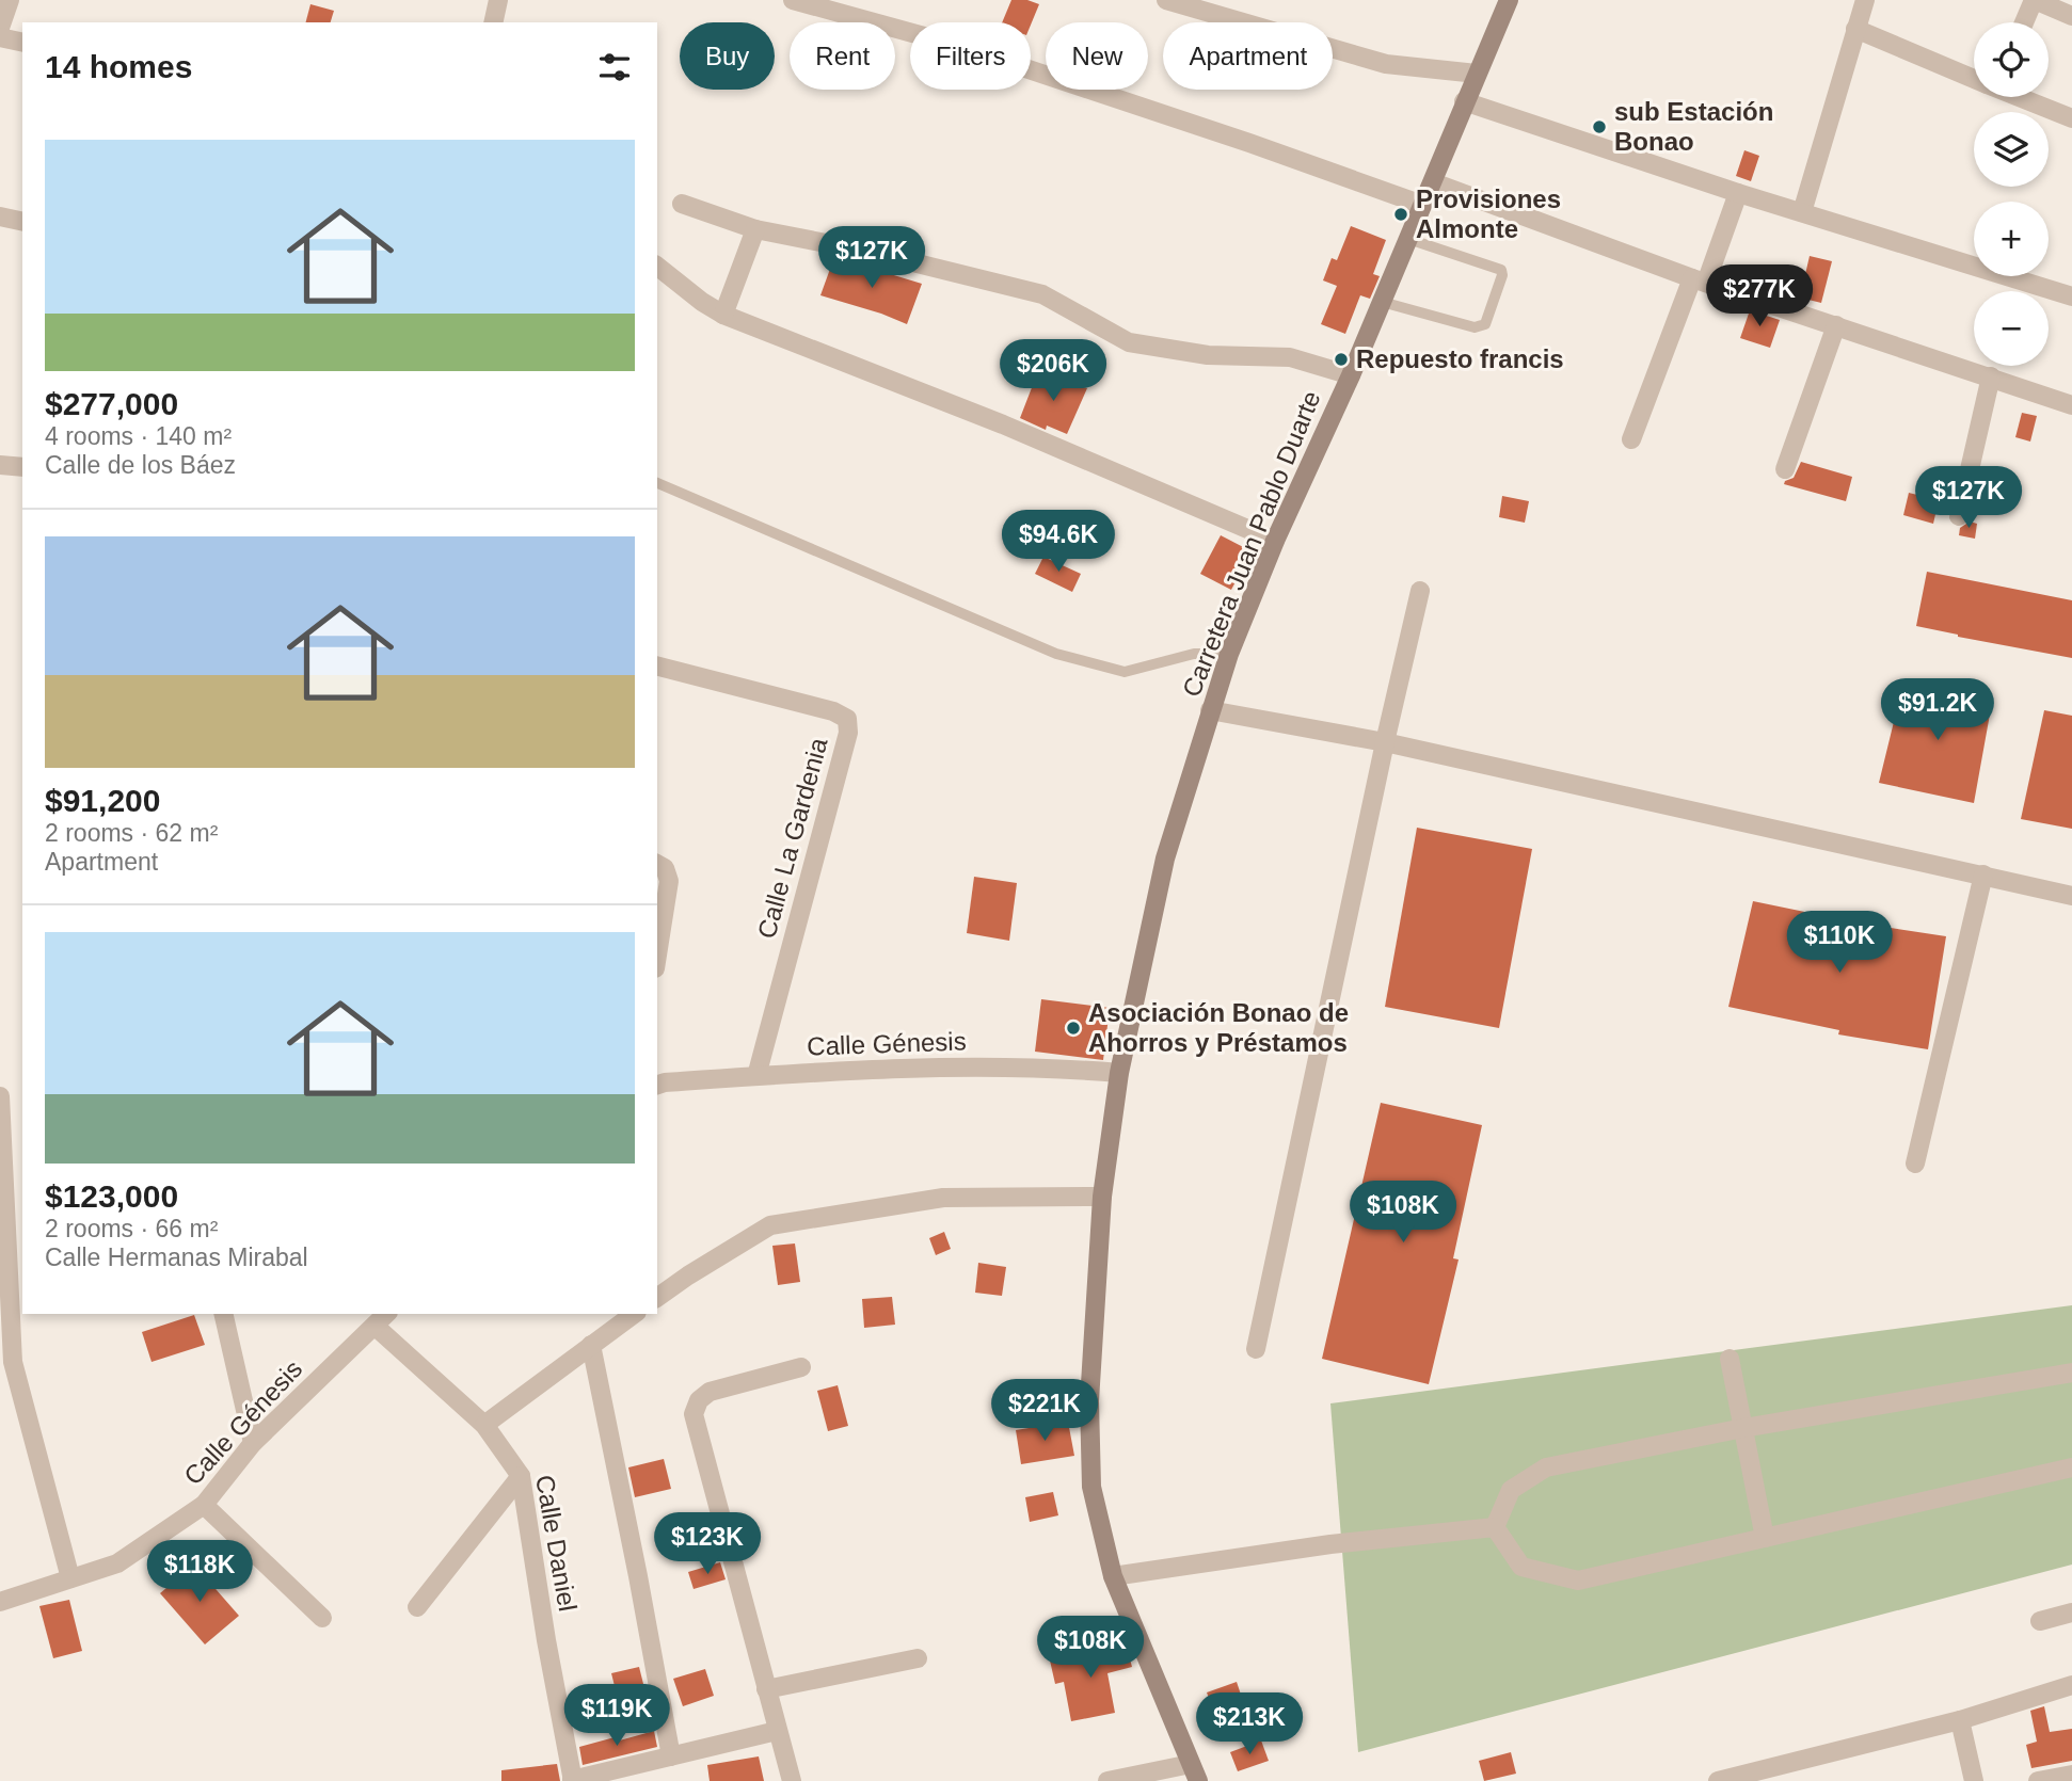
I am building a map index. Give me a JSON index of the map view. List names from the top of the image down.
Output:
{
  "streets": {
    "main road": ["Carretera Juan Pablo Duarte"],
    "street": ["Calle La Gardenia", "Calle Génesis", "Calle Daniel"]
  },
  "crossings": [
    ["Carretera Juan Pablo Duarte", "Calle Génesis"],
    ["Calle La Gardenia", "Calle Génesis"],
    ["Calle Génesis", "Calle Daniel"]
  ],
  "places": [
    "sub Estación Bonao",
    "Provisiones Almonte",
    "Repuesto francis",
    "Asociación Bonao de Ahorros y Préstamos"
  ],
  "page": {
    "map_buttons": ["+", "−"],
    "chip": [
      "Buy",
      "Rent",
      "Filters",
      "New",
      "Apartment"
    ],
    "heading": "14 homes",
    "list": [
      {
        "name": "$277,000",
        "note": "4 rooms · 140 m² · Calle de los Báez"
      },
      {
        "name": "$91,200",
        "note": "2 rooms · 62 m² · Apartment"
      },
      {
        "name": "$123,000",
        "note": "2 rooms · 66 m² · Calle Hermanas Mirabal"
      }
    ],
    "price": [
      "$127K",
      "$277K",
      "$206K",
      "$127K",
      "$94.6K",
      "$91.2K",
      "$110K",
      "$108K",
      "$221K",
      "$123K",
      "$118K",
      "$108K",
      "$119K",
      "$213K"
    ]
  }
}
